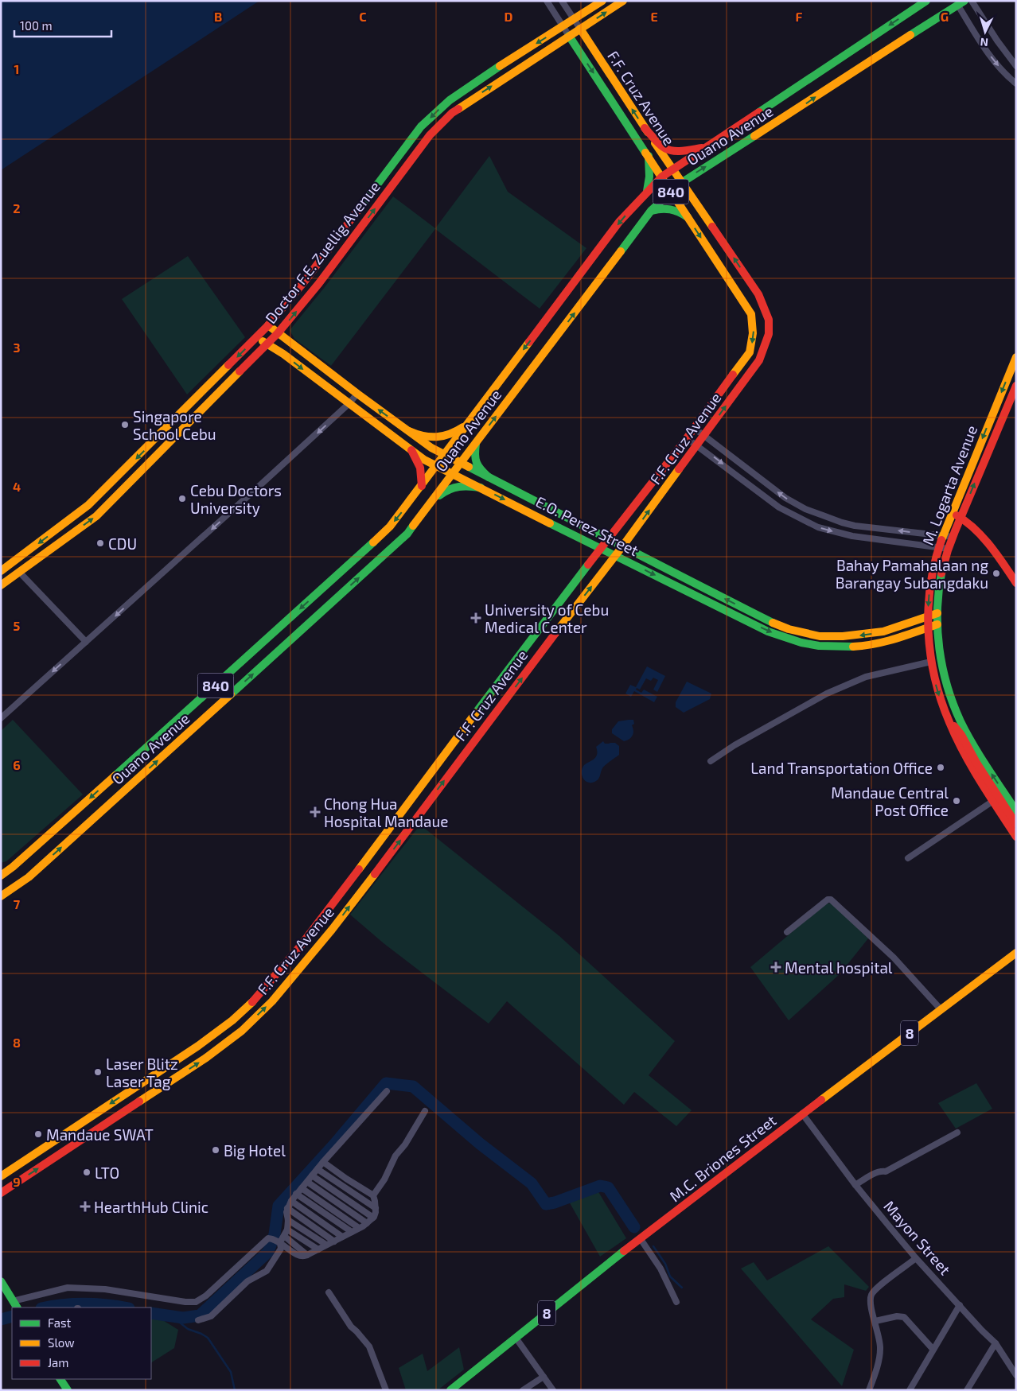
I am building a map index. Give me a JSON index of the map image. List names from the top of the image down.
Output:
{
  "streets": {
    "main road": [
      "F.F. Cruz Avenue",
      "Ouano Avenue",
      "840",
      "Doctor F.E. Zuellig Avenue",
      "M. Logarta Avenue",
      "E.O. Perez Street",
      "8",
      "M.C. Briones Street"
    ],
    "street": ["Mayon Street"]
  },
  "crossings": [
    ["F.F. Cruz Avenue", "Ouano Avenue"],
    ["F.F. Cruz Avenue", "Doctor F.E. Zuellig Avenue"],
    ["F.F. Cruz Avenue", "E.O. Perez Street"],
    ["Ouano Avenue", "E.O. Perez Street"],
    ["Doctor F.E. Zuellig Avenue", "E.O. Perez Street"],
    ["M. Logarta Avenue", "E.O. Perez Street"],
    ["M.C. Briones Street", "Mayon Street"]
  ],
  "places": {
    "other": [
      "Singapore School Cebu",
      "Cebu Doctors University",
      "CDU",
      "Bahay Pamahalaan ng Barangay Subangdaku",
      "Land Transportation Office",
      "Mandaue Central Post Office",
      "Laser Blitz Laser Tag",
      "Mandaue SWAT",
      "Big Hotel",
      "LTO"
    ],
    "health": [
      "University of Cebu Medical Center",
      "Chong Hua Hospital Mandaue",
      "Mental hospital",
      "HearthHub Clinic"
    ]
  },
  "legend": ["Fast", "Slow", "Jam"],
  "scale_bar": "100 m",
  "north": "bottom",
  "grid": {
    "columns": [
      "B",
      "C",
      "D",
      "E",
      "F",
      "G"
    ],
    "rows": [
      "1",
      "2",
      "3",
      "4",
      "5",
      "6",
      "7",
      "8",
      "9"
    ]
  }
}
